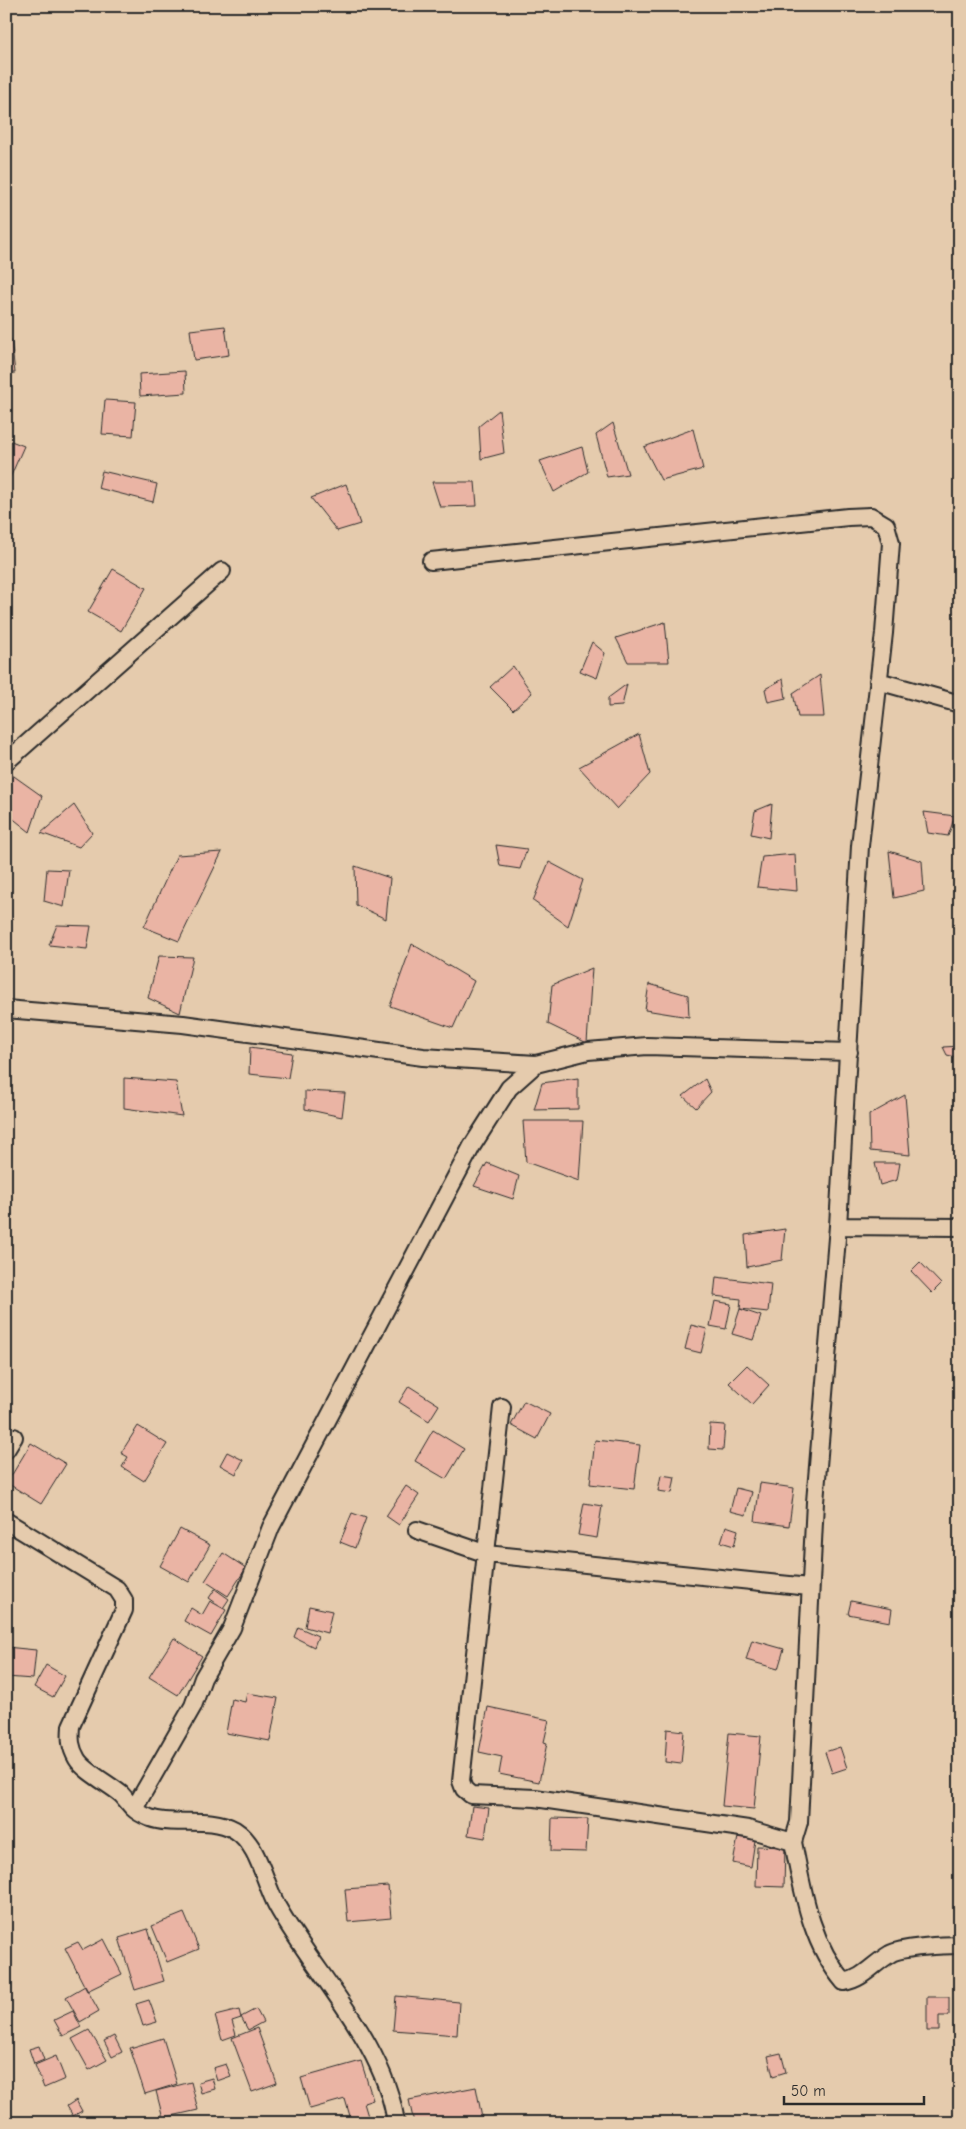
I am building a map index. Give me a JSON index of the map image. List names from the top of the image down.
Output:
{
  "scale_bar": "50 m"
}
